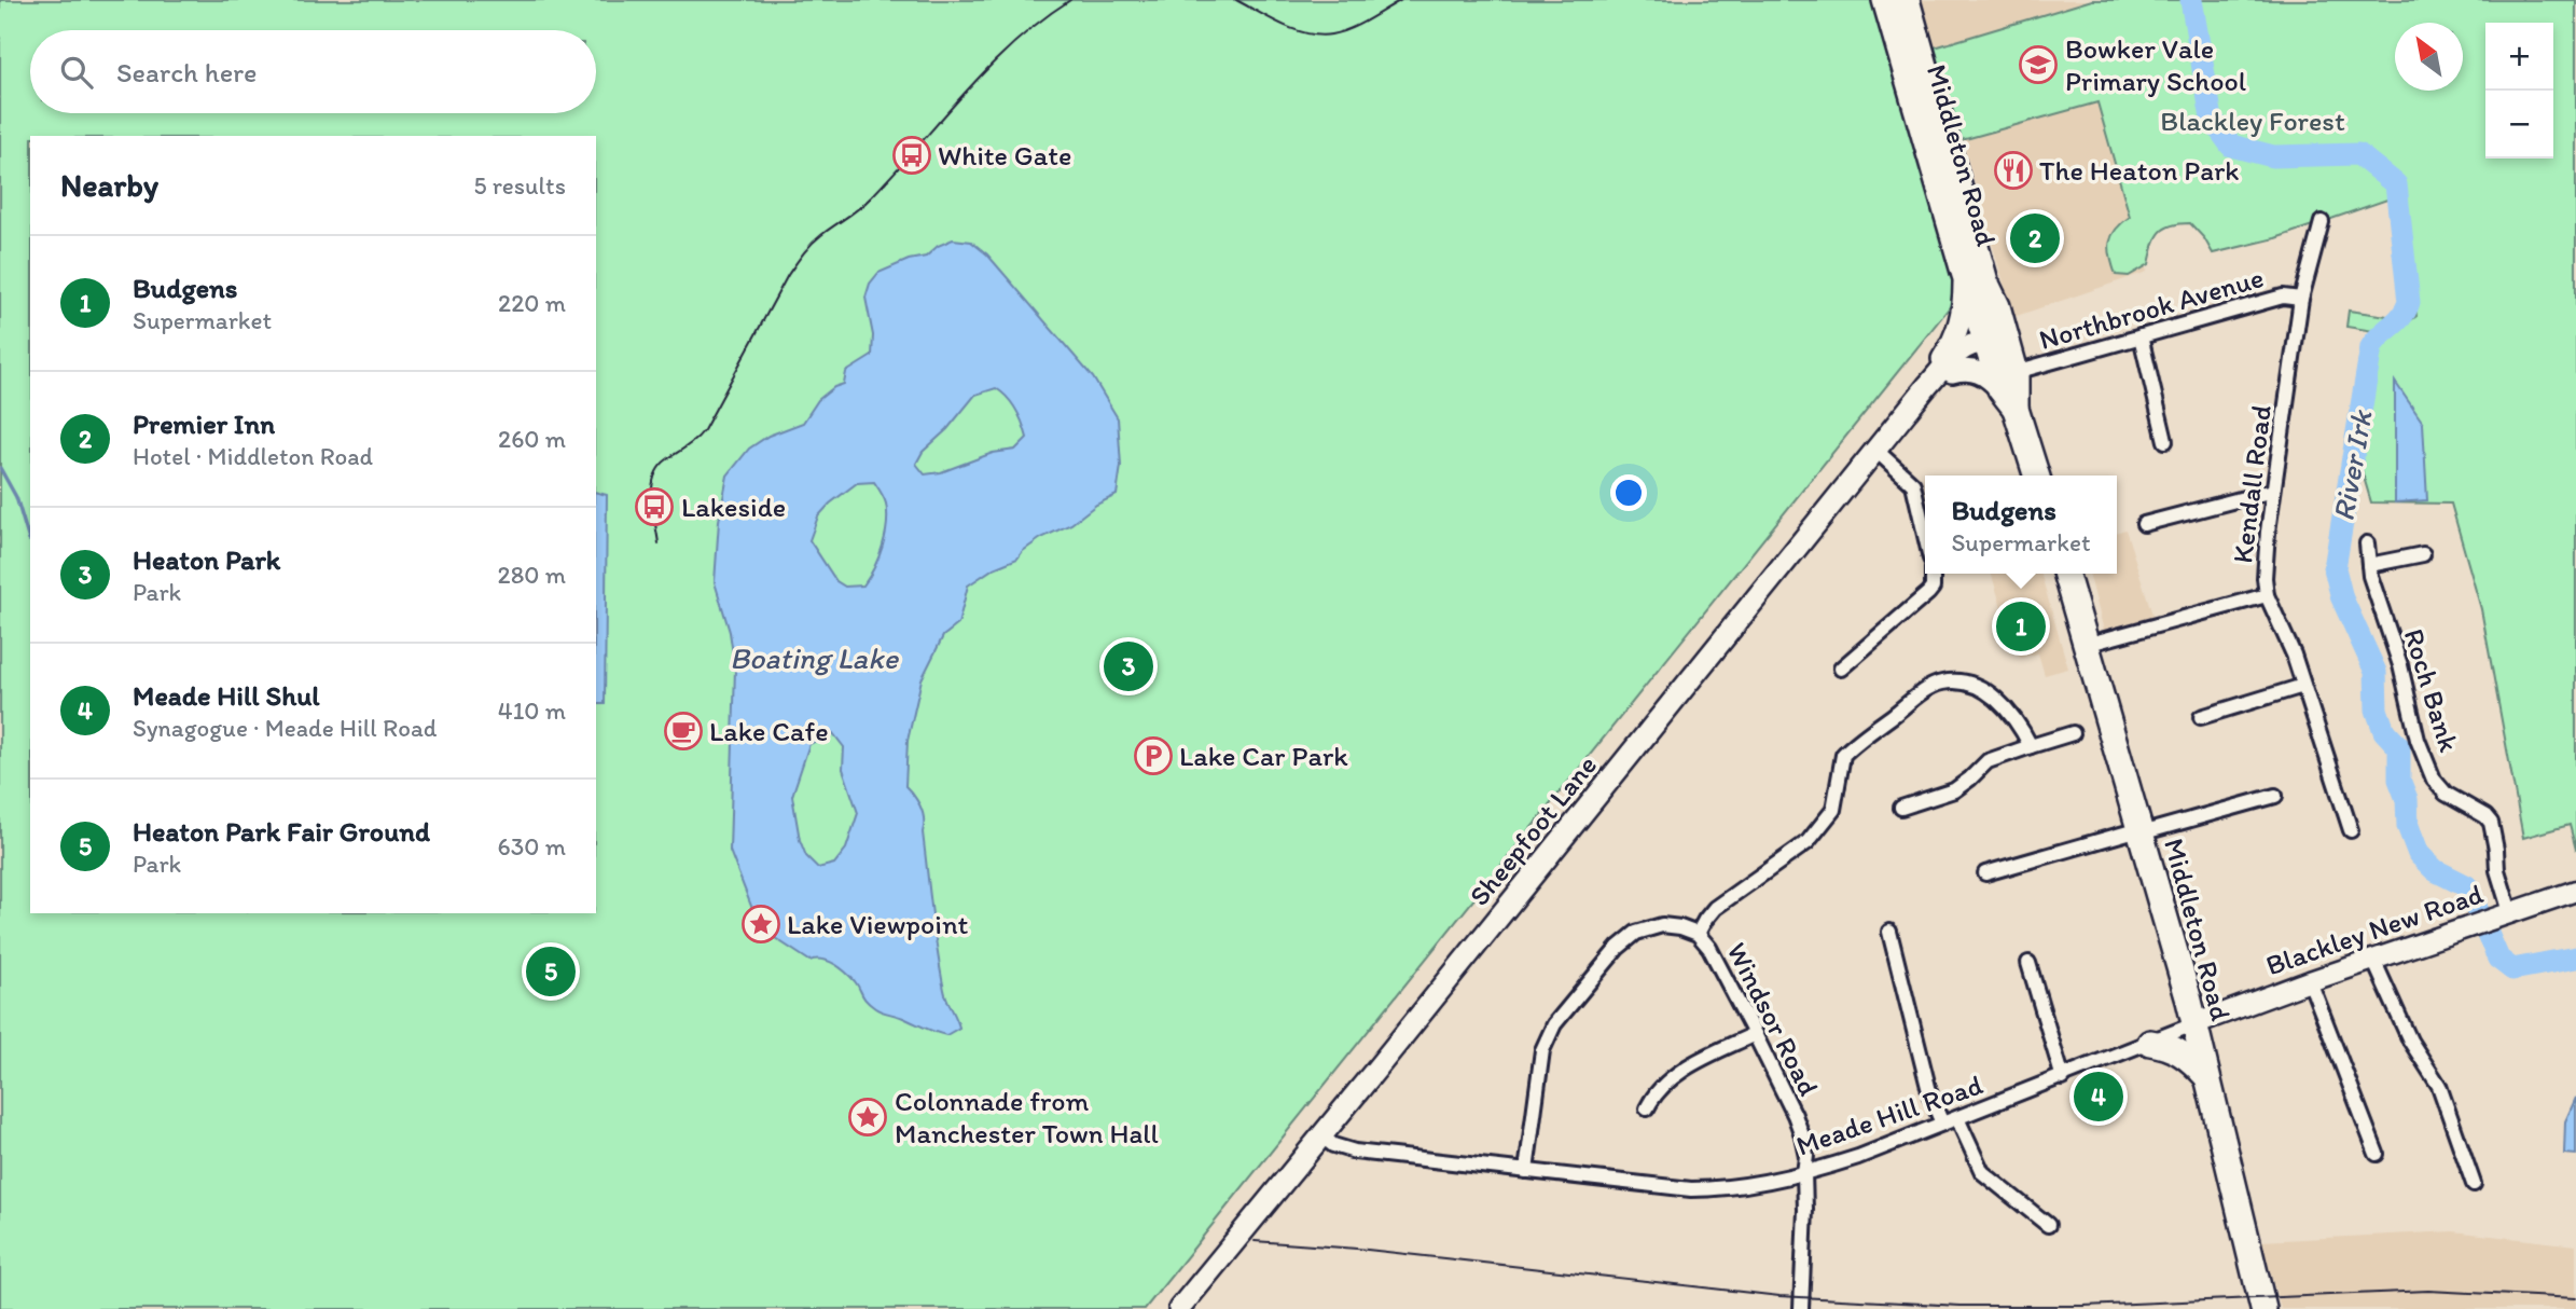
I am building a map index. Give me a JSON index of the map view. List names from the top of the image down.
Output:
{
  "streets": {
    "highway": ["Middleton Road"],
    "main road": ["Sheepfoot Lane"],
    "street": [
      "Northbrook Avenue",
      "Kendall Road",
      "Roch Bank",
      "Blackley New Road",
      "Windsor Road",
      "Meade Hill Road"
    ]
  },
  "crossings": [
    ["Middleton Road", "Northbrook Avenue"],
    ["Middleton Road", "Sheepfoot Lane"],
    ["Middleton Road", "Blackley New Road"],
    ["Middleton Road", "Meade Hill Road"],
    ["Northbrook Avenue", "Kendall Road"],
    ["Roch Bank", "Blackley New Road"],
    ["Sheepfoot Lane", "Meade Hill Road"],
    ["Blackley New Road", "Meade Hill Road"],
    ["Windsor Road", "Meade Hill Road"]
  ],
  "water": ["River Irk", "Boating Lake"],
  "parks": ["Blackley Forest"],
  "places": {
    "school or university": ["Bowker Vale Primary School"],
    "bus stop": ["White Gate", "Lakeside"],
    "restaurant": ["The Heaton Park"],
    "cafe": ["Lake Cafe"],
    "parking": ["Lake Car Park"],
    "place": ["Lake Viewpoint", "Colonnade from Manchester Town Hall"]
  },
  "north": "top left",
  "page": {
    "map_buttons": ["+", "−"],
    "search": "Search here",
    "heading": ["Nearby", "5 results"],
    "pins": [
      "2",
      "1",
      "3",
      "5",
      "4"
    ],
    "list": [
      {
        "mark": "1",
        "name": "Budgens",
        "note": "Supermarket",
        "value": "220 m"
      },
      {
        "mark": "2",
        "name": "Premier Inn",
        "note": "Hotel · Middleton Road",
        "value": "260 m"
      },
      {
        "mark": "3",
        "name": "Heaton Park",
        "note": "Park",
        "value": "280 m"
      },
      {
        "mark": "4",
        "name": "Meade Hill Shul",
        "note": "Synagogue · Meade Hill Road",
        "value": "410 m"
      },
      {
        "mark": "5",
        "name": "Heaton Park Fair Ground",
        "note": "Park",
        "value": "630 m"
      }
    ],
    "popup": ["Budgens", "Supermarket"]
  }
}
